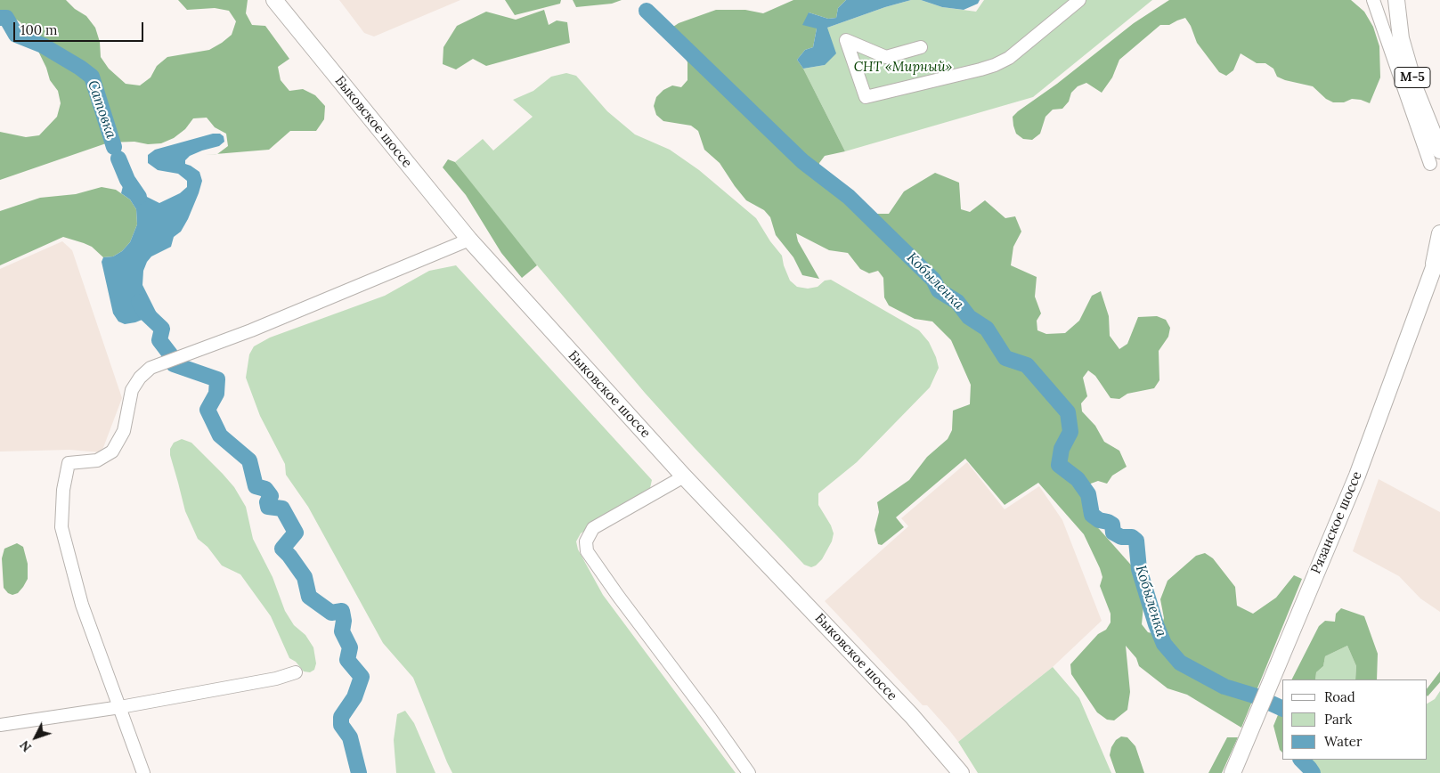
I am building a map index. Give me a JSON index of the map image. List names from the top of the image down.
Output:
{
  "streets": {
    "main road": ["М-5", "Быковское шоссе", "Рязанское шоссе"]
  },
  "water": ["Сатовка", "Кобыленка"],
  "parks": ["СНТ «Мирный»"],
  "legend": ["Road", "Park", "Water"],
  "scale_bar": "100 m",
  "north": "bottom left"
}
